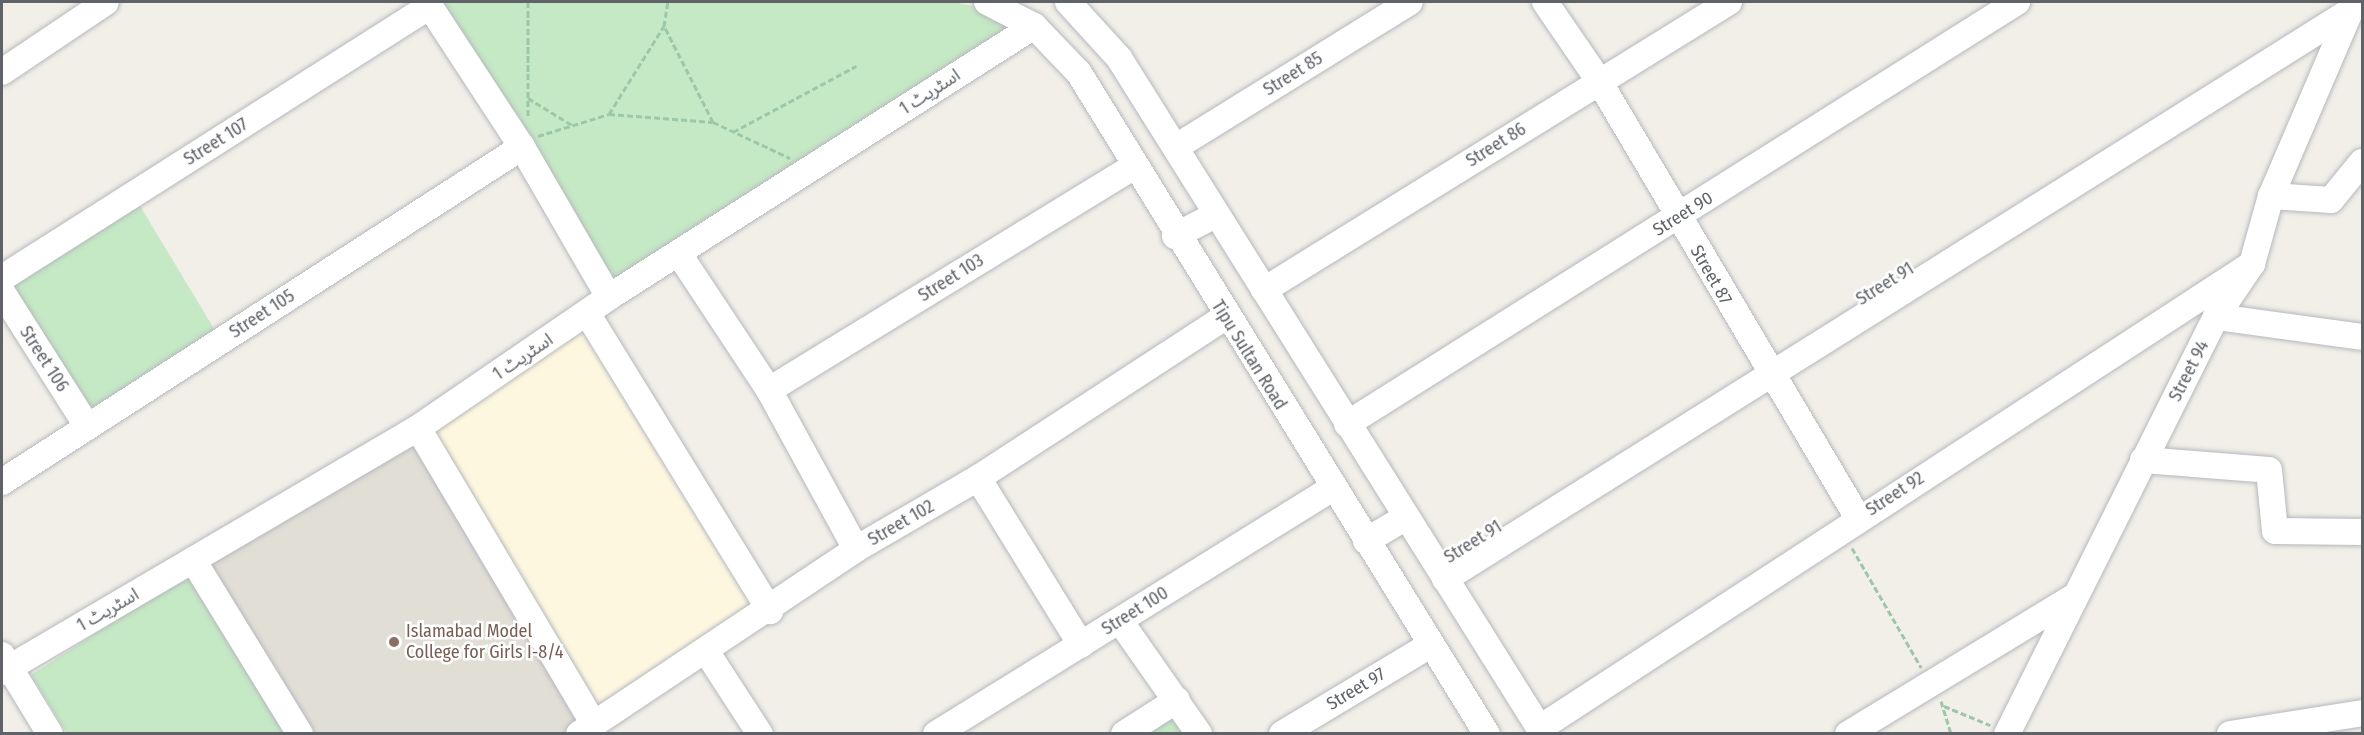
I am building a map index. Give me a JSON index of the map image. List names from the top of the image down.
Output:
{
  "streets": {
    "street": [
      "Street 85",
      "اسٹریٹ 1",
      "Street 107",
      "Street 86",
      "Street 90",
      "Street 87",
      "Street 103",
      "Street 91",
      "Street 105",
      "Tipu Sultan Road",
      "Street 106",
      "Street 94",
      "Street 92",
      "Street 102",
      "Street 100",
      "Street 97"
    ]
  },
  "crossings": [
    ["اسٹریٹ 1", "Tipu Sultan Road"],
    ["Street 86", "Street 87"],
    ["Street 90", "Street 87"],
    ["Street 87", "Street 91"],
    ["Street 87", "Street 92"],
    ["Street 103", "Tipu Sultan Road"],
    ["Street 91", "Street 94"],
    ["Street 105", "Street 106"],
    ["Tipu Sultan Road", "Street 102"],
    ["Tipu Sultan Road", "Street 100"],
    ["Tipu Sultan Road", "Street 97"],
    ["Street 94", "Street 92"]
  ],
  "places": ["Islamabad Model College for Girls I-8/4"]
}
